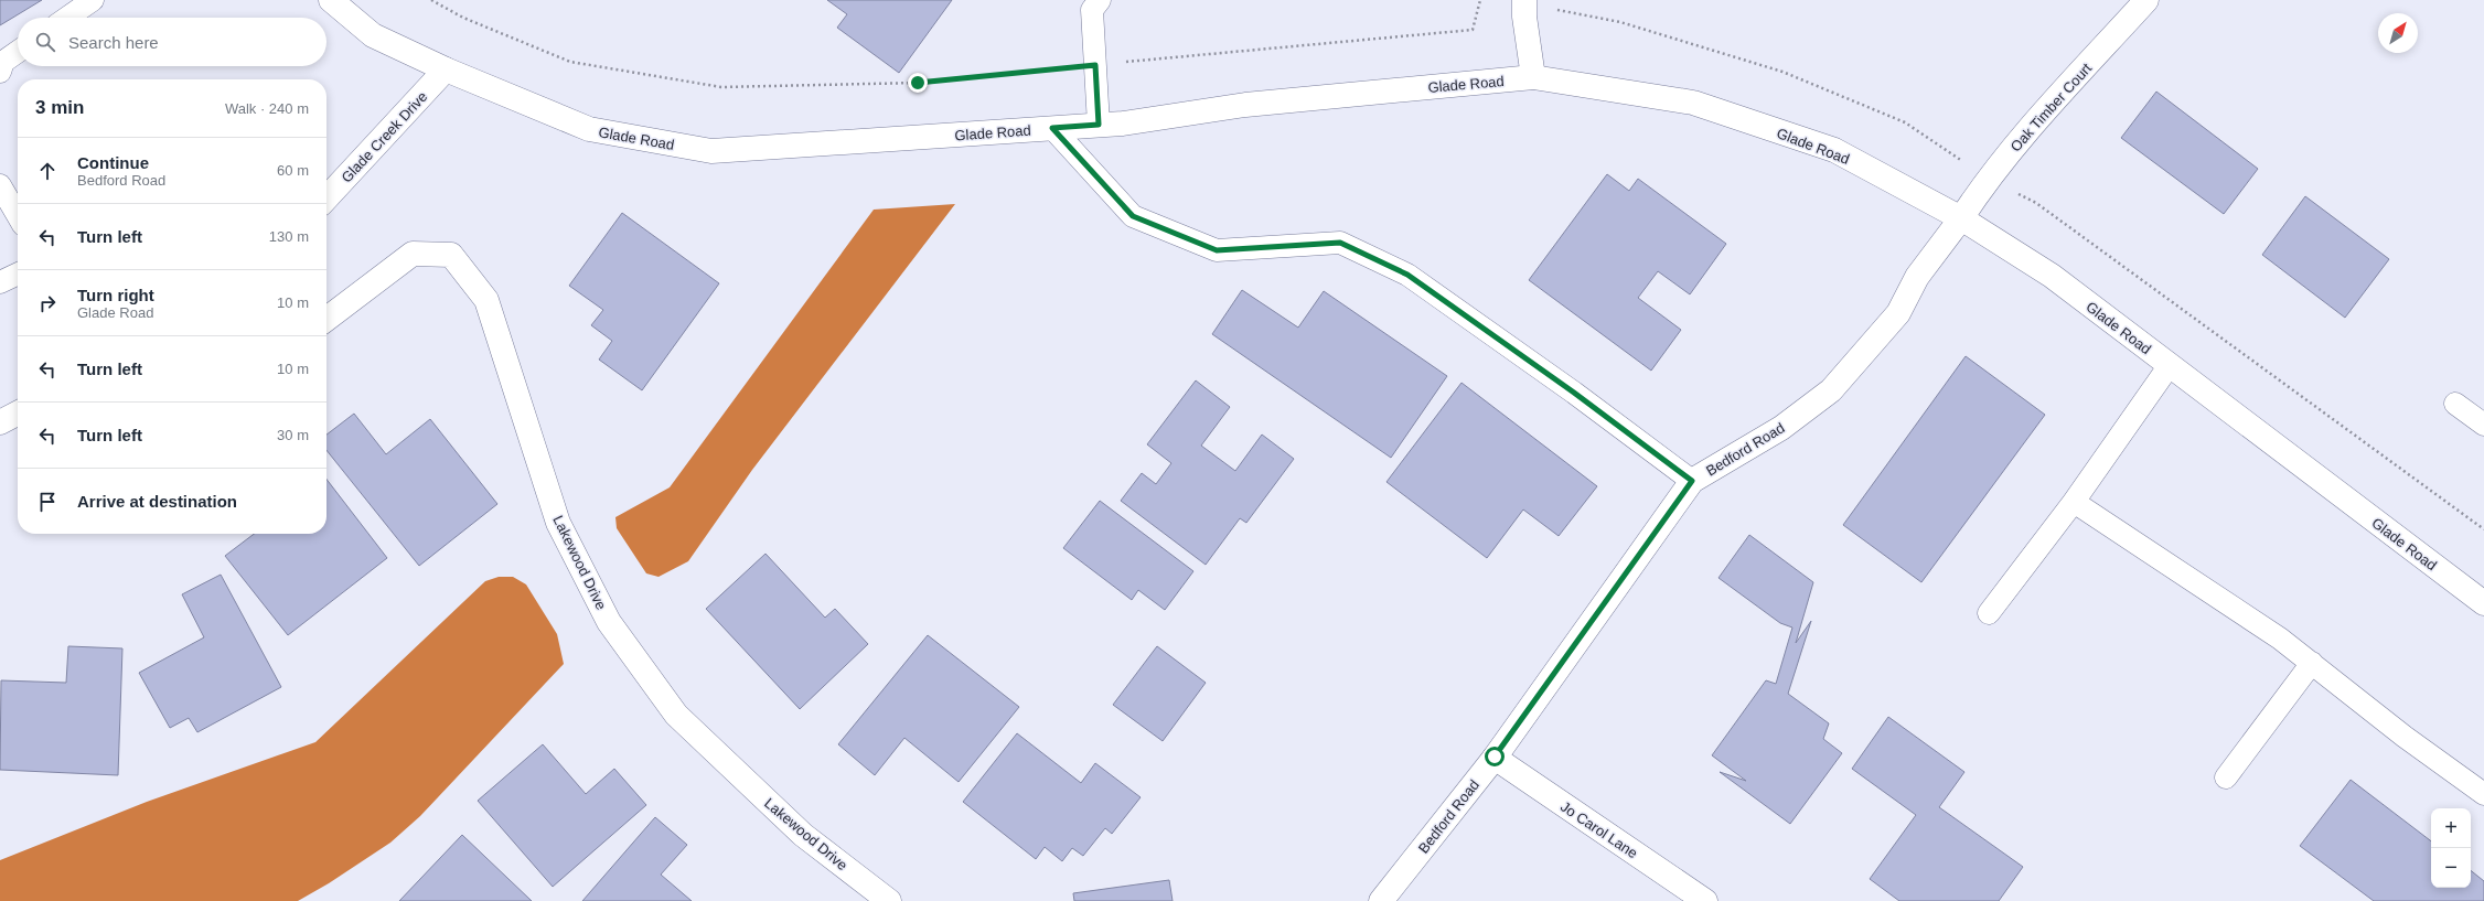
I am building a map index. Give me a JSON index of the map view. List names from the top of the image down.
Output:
{
  "streets": {
    "street": [
      "Glade Road",
      "Oak Timber Court",
      "Glade Creek Drive",
      "Bedford Road",
      "Lakewood Drive",
      "Jo Carol Lane"
    ]
  },
  "crossings": [
    ["Glade Road", "Oak Timber Court"],
    ["Glade Road", "Glade Creek Drive"],
    ["Glade Road", "Bedford Road"],
    ["Oak Timber Court", "Bedford Road"],
    ["Bedford Road", "Jo Carol Lane"]
  ],
  "north": "top right",
  "page": {
    "search": "Search here",
    "heading": ["3 min", "Walk · 240 m"],
    "list": [
      ["Continue", "Bedford Road", "60 m"],
      ["Turn left", "130 m"],
      ["Turn right", "Glade Road", "10 m"],
      ["Turn left", "10 m"],
      ["Turn left", "30 m"],
      "Arrive at destination"
    ],
    "map_buttons": ["+", "−"]
  }
}
